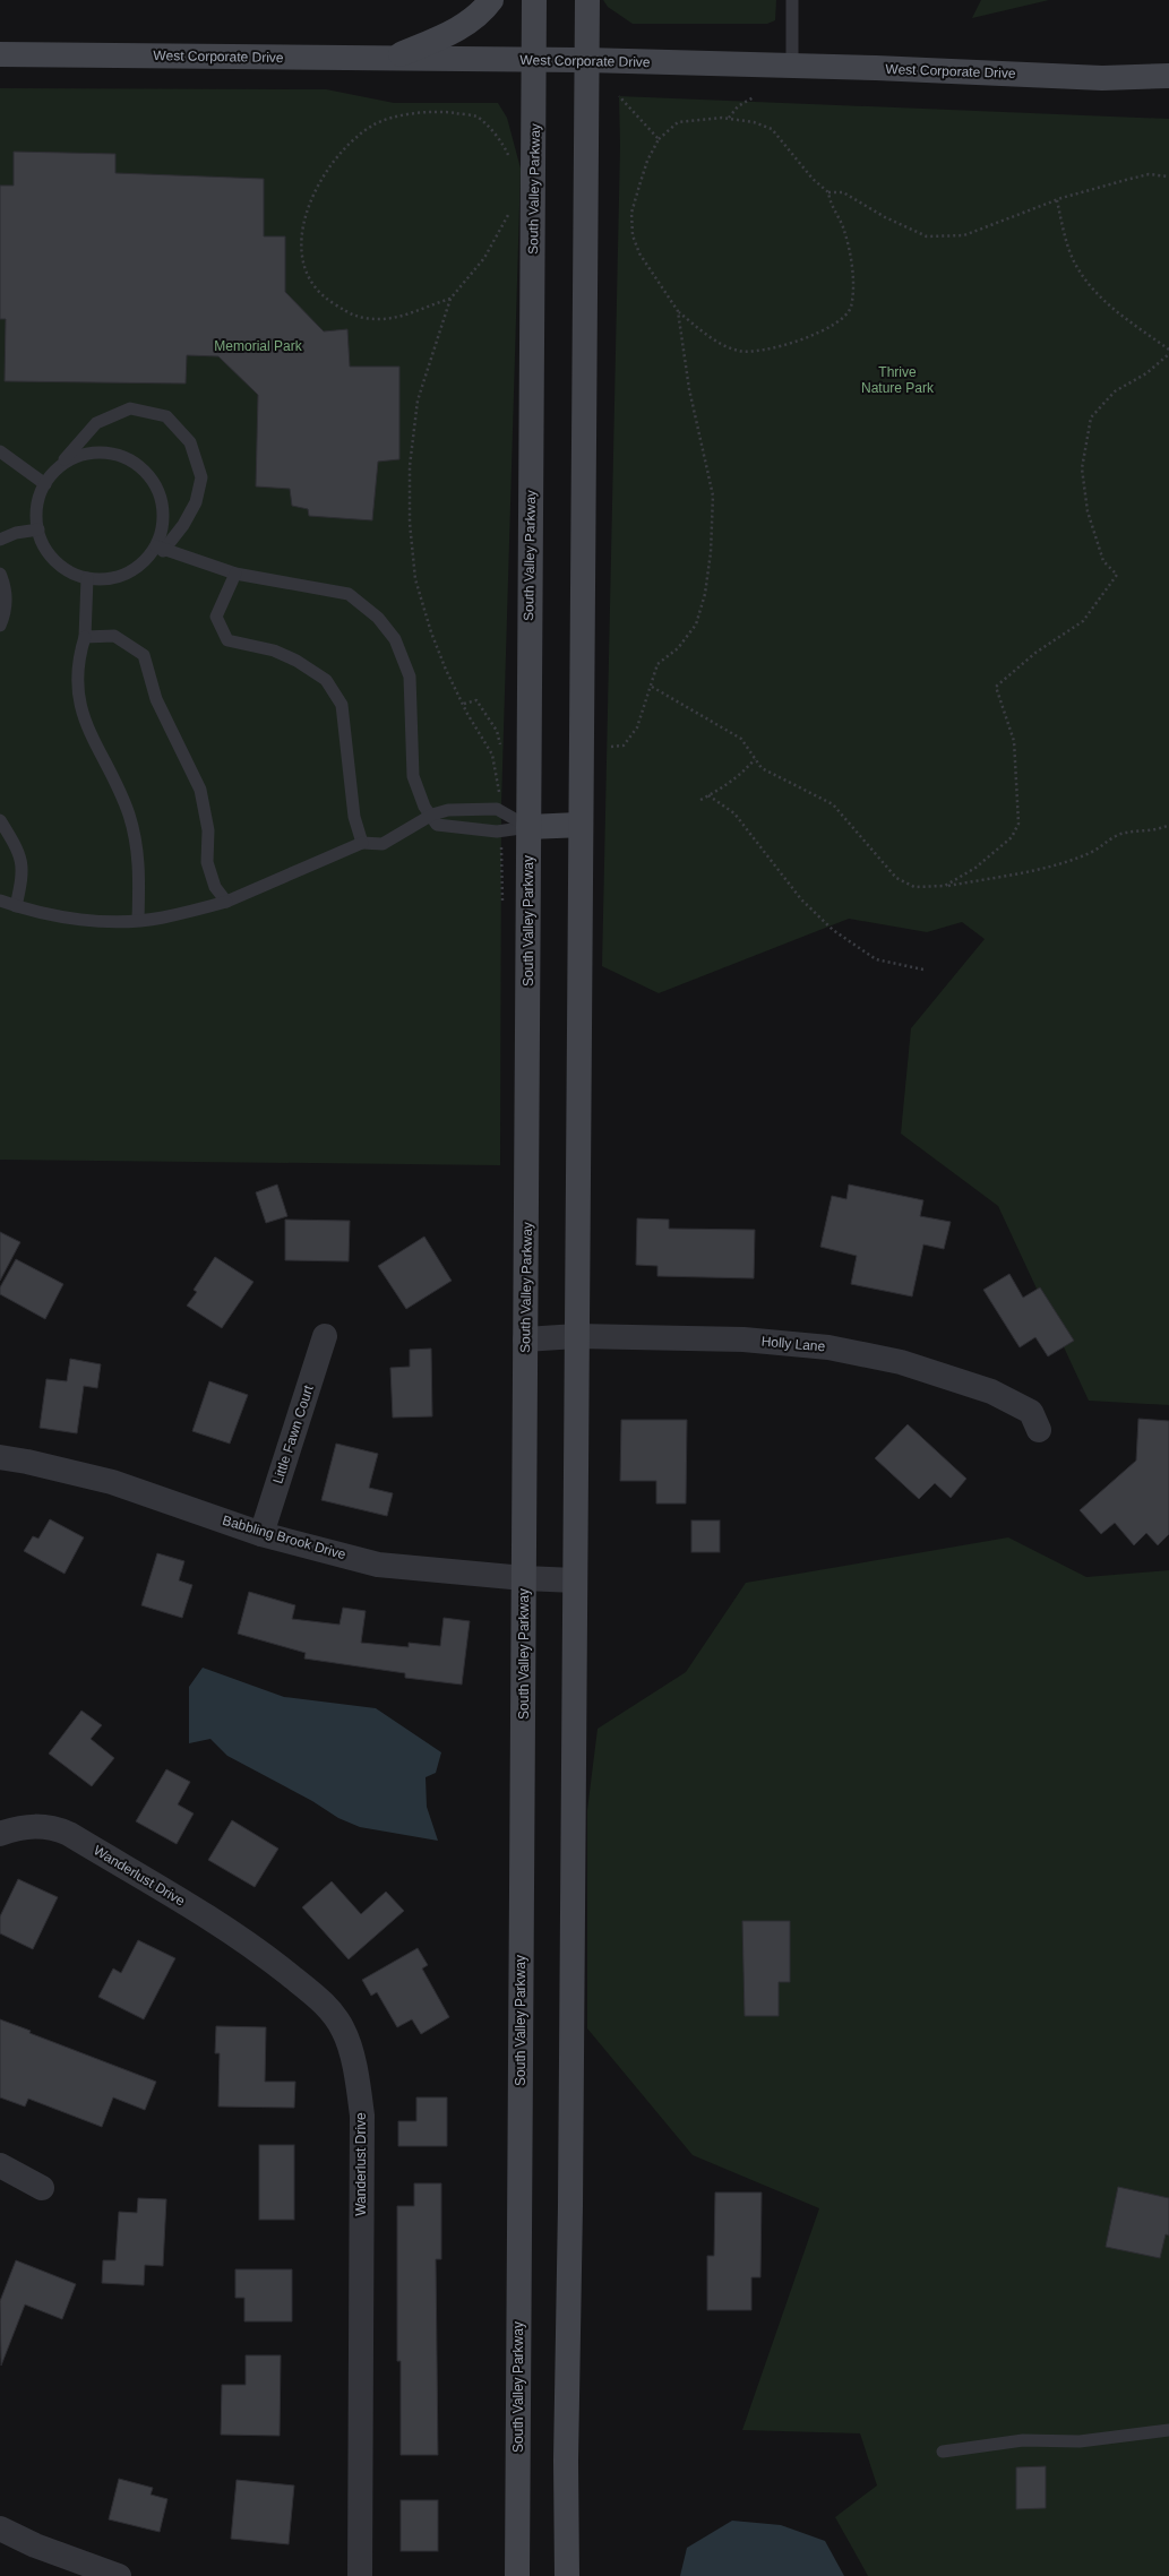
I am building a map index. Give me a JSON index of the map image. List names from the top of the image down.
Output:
{
  "streets": {
    "main road": ["West Corporate Drive", "South Valley Parkway"],
    "street": [
      "Holly Lane",
      "Little Fawn Court",
      "Babbling Brook Drive",
      "Wanderlust Drive"
    ]
  },
  "crossings": [
    ["West Corporate Drive", "South Valley Parkway"],
    ["South Valley Parkway", "Holly Lane"],
    ["South Valley Parkway", "Babbling Brook Drive"],
    ["Little Fawn Court", "Babbling Brook Drive"]
  ],
  "parks": ["Memorial Park", "Thrive Nature Park"]
}
